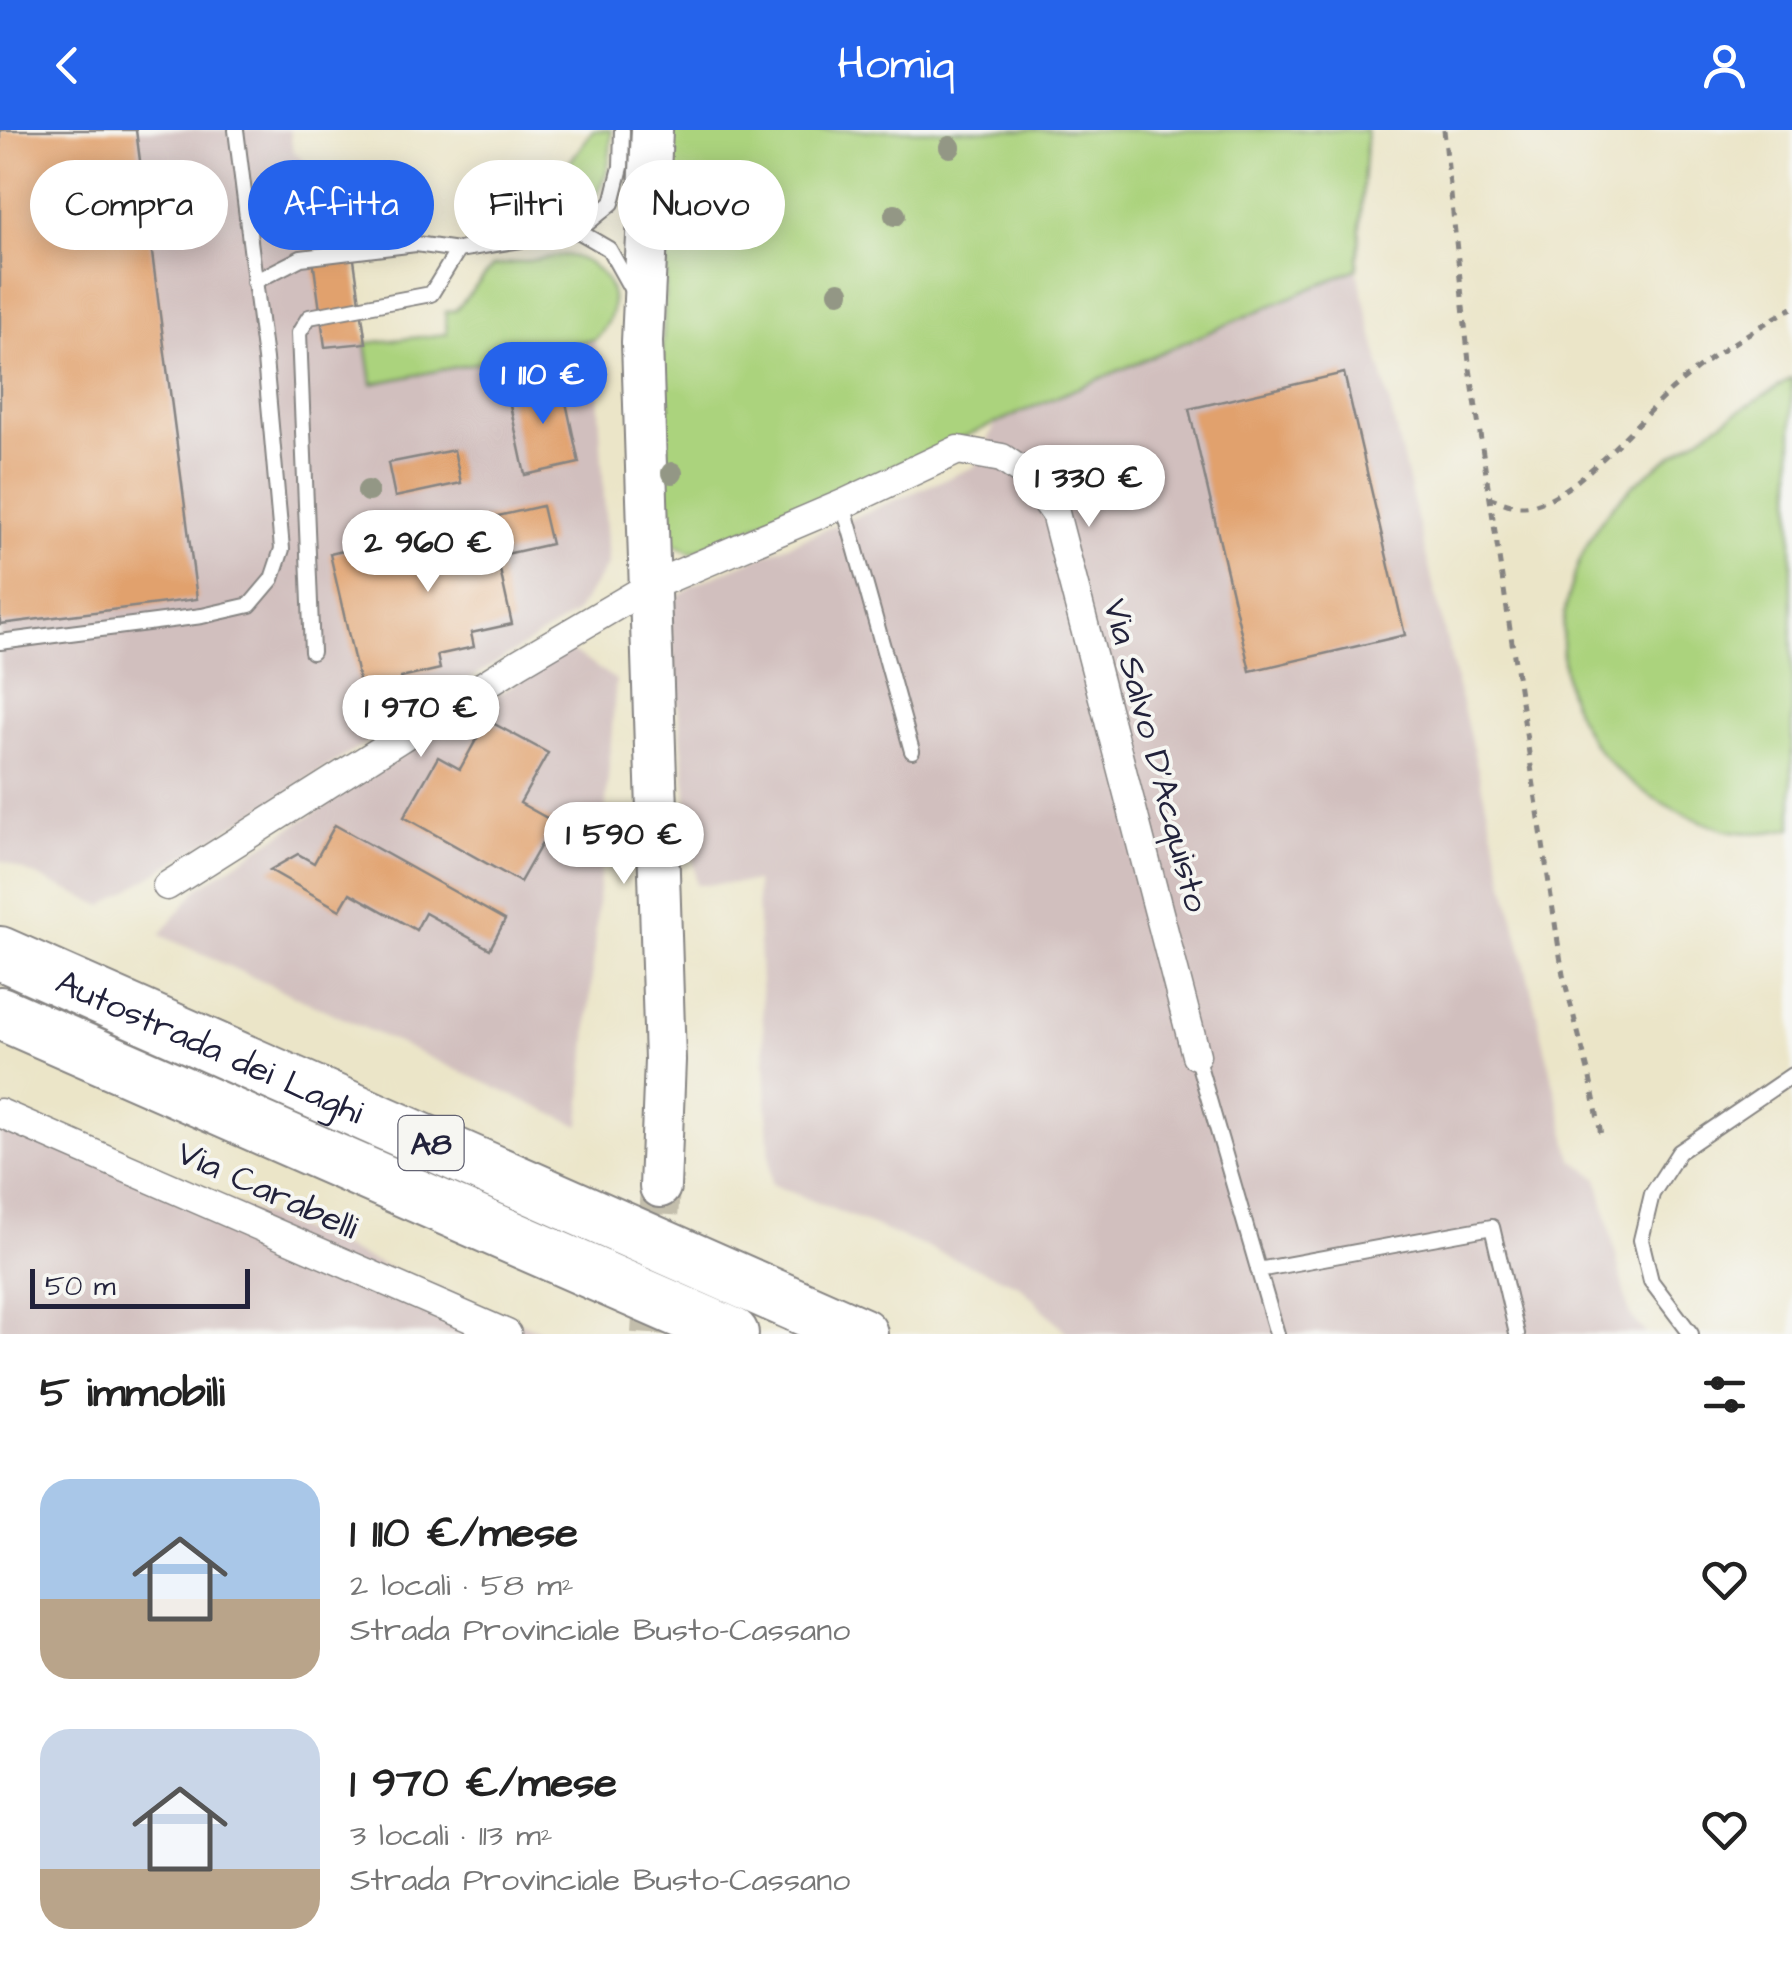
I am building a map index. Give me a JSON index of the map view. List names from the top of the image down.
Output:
{
  "streets": {
    "highway": ["Autostrada dei Laghi", "A8"],
    "street": ["Via Salvo D'Acquisto", "Via Carabelli"]
  },
  "scale_bar": "50 m",
  "page": {
    "header": "Homiq",
    "chip": [
      "Compra",
      "Affitta",
      "Filtri",
      "Nuovo"
    ],
    "price": [
      "1 110 €",
      "1 330 €",
      "2 960 €",
      "1 970 €",
      "1 590 €"
    ],
    "scale": "50 m",
    "heading": "5 immobili",
    "list": [
      {
        "name": "1 110 €/mese",
        "note": "2 locali · 58 m² · Strada Provinciale Busto-Cassano"
      },
      {
        "name": "1 970 €/mese",
        "note": "3 locali · 113 m² · Strada Provinciale Busto-Cassano"
      }
    ]
  }
}
